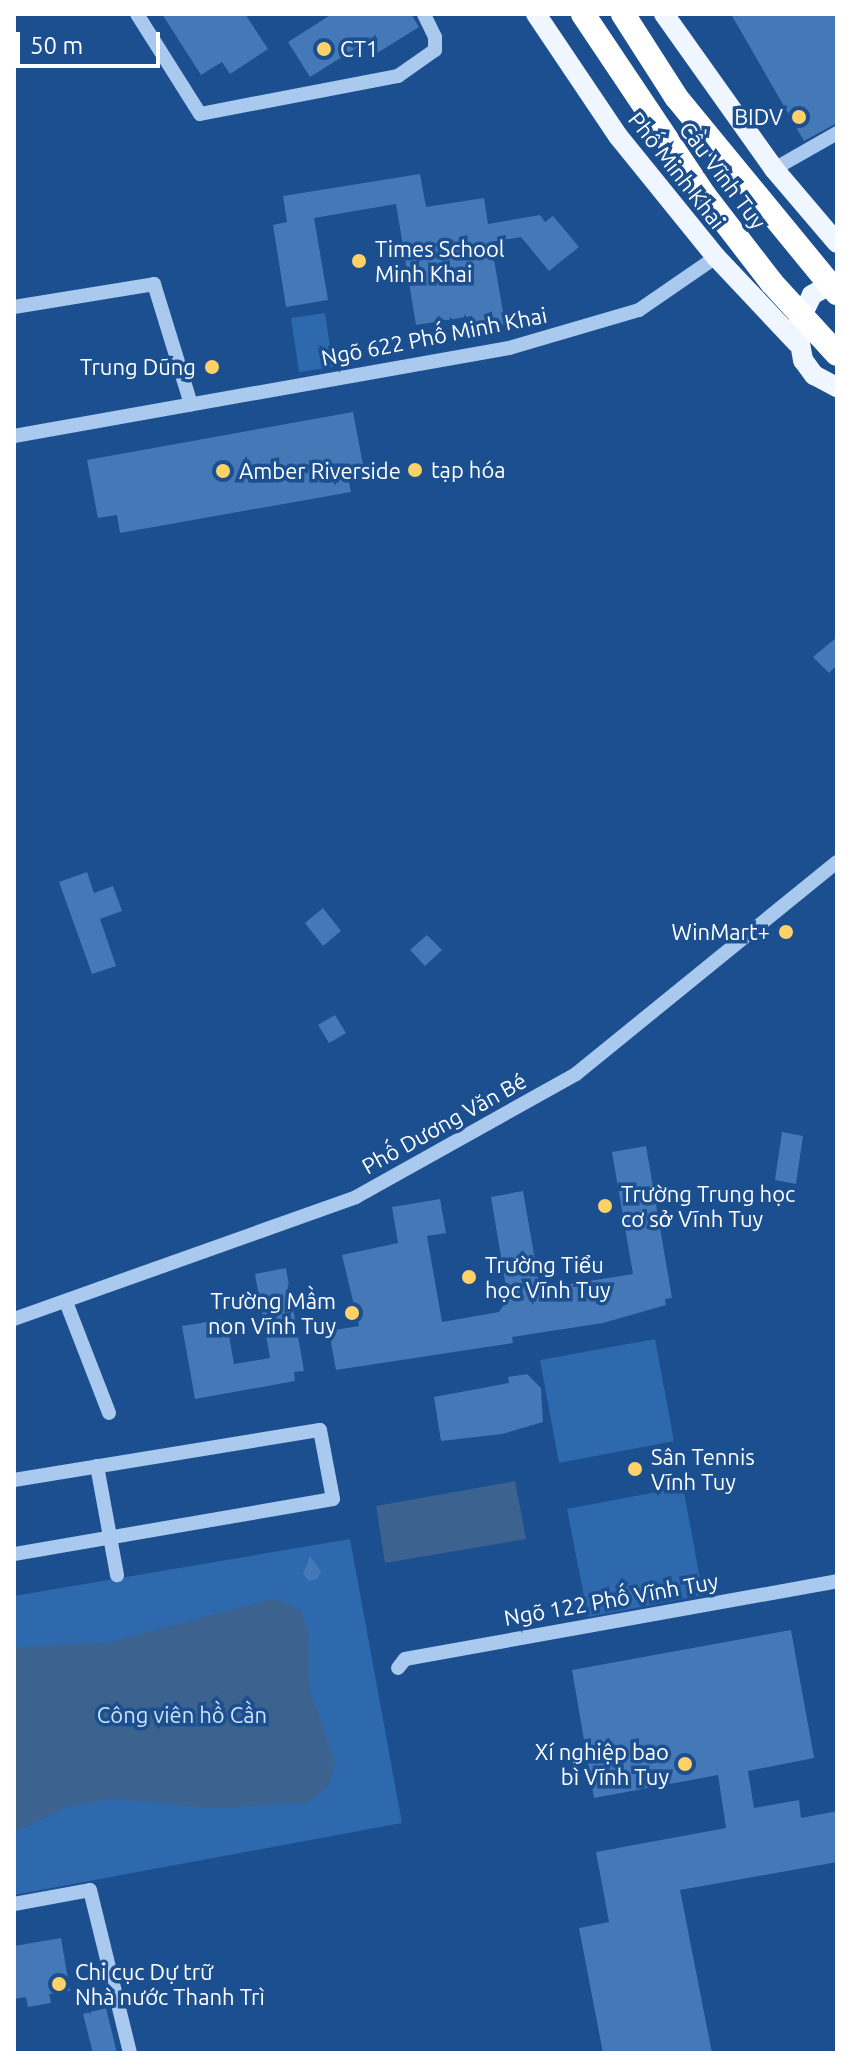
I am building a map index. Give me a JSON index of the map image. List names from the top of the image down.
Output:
{
  "streets": {
    "highway": ["Cầu Vĩnh Tuy"],
    "main road": ["Phố Minh Khai"],
    "street": ["Ngõ 622 Phố Minh Khai", "Phố Dương Văn Bé", "Ngõ 122 Phố Vĩnh Tuy"]
  },
  "crossings": [
    ["Phố Minh Khai", "Ngõ 622 Phố Minh Khai"]
  ],
  "parks": ["Công viên hồ Cần"],
  "places": [
    "CT1",
    "BIDV",
    "Times School Minh Khai",
    "Trung Dũng",
    "tạp hóa",
    "Amber Riverside",
    "WinMart+",
    "Trường Trung học cơ sở Vĩnh Tuy",
    "Trường Tiểu học Vĩnh Tuy",
    "Trường Mầm non Vĩnh Tuy",
    "Sân Tennis Vĩnh Tuy",
    "Xí nghiệp bao bì Vĩnh Tuy",
    "Chi cục Dự trữ Nhà nước Thanh Trì"
  ],
  "scale_bar": "50 m"
}
